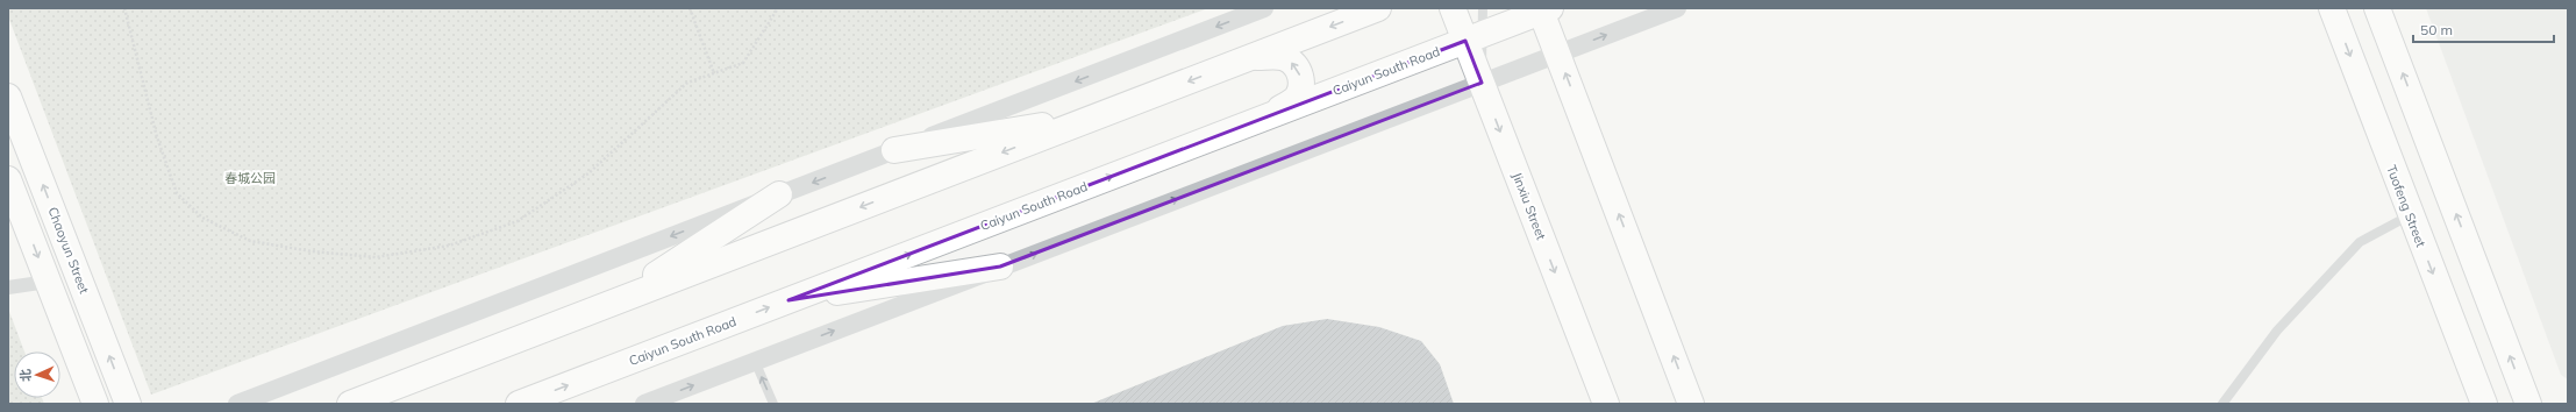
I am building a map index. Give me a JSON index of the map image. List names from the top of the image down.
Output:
{
  "streets": {
    "main road": [
      "Caiyun South Road",
      "Jinxiu Street",
      "Tuofeng Street",
      "Chaoyun Street"
    ]
  },
  "crossings": [
    ["Caiyun South Road", "Jinxiu Street"]
  ],
  "parks": ["春城公园"],
  "scale_bar": "50 m",
  "north": "left"
}
